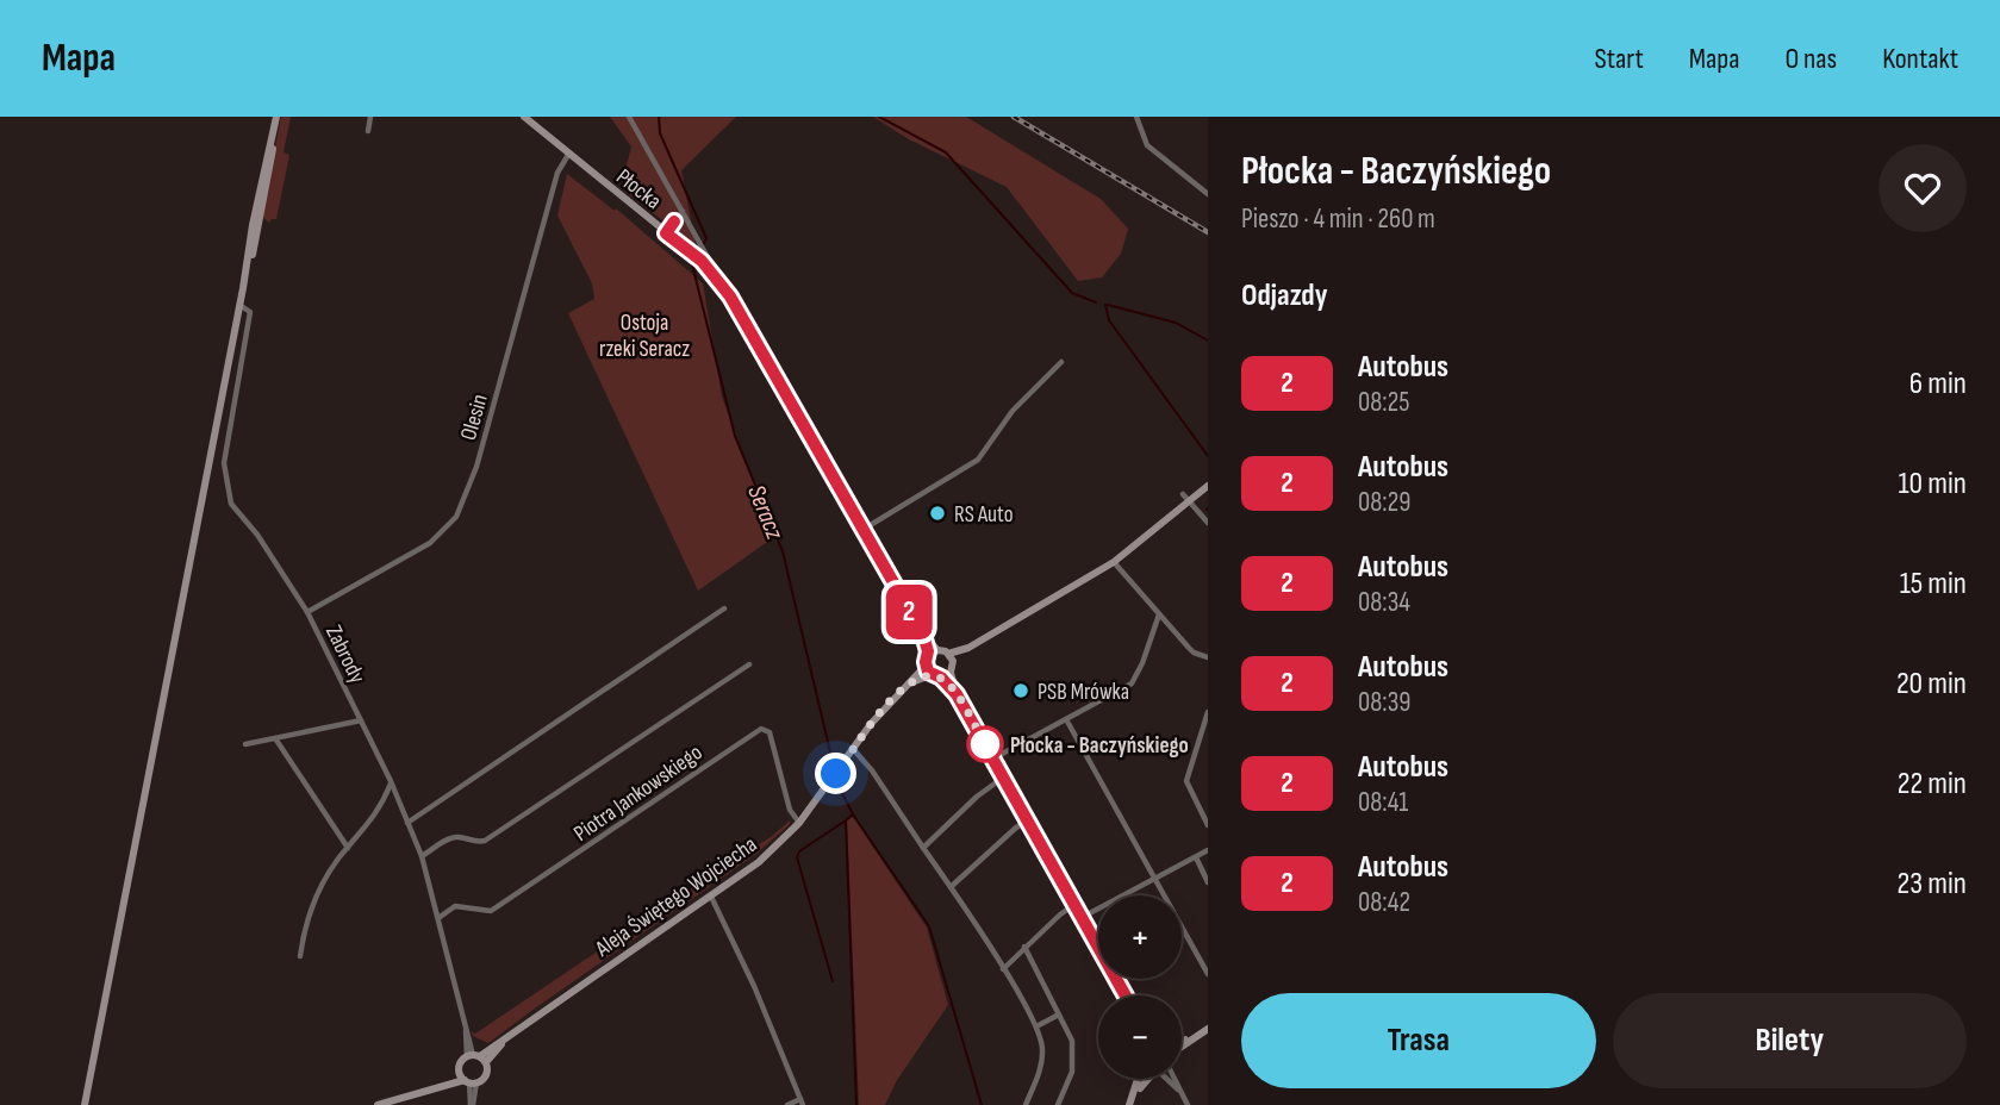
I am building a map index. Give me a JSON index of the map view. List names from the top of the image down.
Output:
{
  "streets": {
    "street": [
      "Płocka",
      "Olesin",
      "Zabrody",
      "Piotra Jankowskiego",
      "Aleja Świętego Wojciecha"
    ]
  },
  "crossings": [
    ["Płocka", "Olesin"],
    ["Płocka", "Aleja Świętego Wojciecha"],
    ["Olesin", "Zabrody"],
    ["Zabrody", "Piotra Jankowskiego"],
    ["Zabrody", "Aleja Świętego Wojciecha"],
    ["Piotra Jankowskiego", "Aleja Świętego Wojciecha"]
  ],
  "water": ["Seracz"],
  "parks": ["Ostoja rzeki Seracz"],
  "places": ["RS Auto", "PSB Mrówka", "Płocka - Baczyńskiego"],
  "lines": ["bus line 2"],
  "page": {
    "header": "Mapa",
    "nav": [
      "Start",
      "Mapa",
      "O nas",
      "Kontakt"
    ],
    "on_map": "2",
    "heading": [
      ["Płocka - Baczyńskiego", "Pieszo · 4 min · 260 m"],
      "Odjazdy"
    ],
    "list": [
      {
        "mark": "2",
        "name": "Autobus",
        "note": "08:25",
        "value": "6 min"
      },
      {
        "mark": "2",
        "name": "Autobus",
        "note": "08:29",
        "value": "10 min"
      },
      {
        "mark": "2",
        "name": "Autobus",
        "note": "08:34",
        "value": "15 min"
      },
      {
        "mark": "2",
        "name": "Autobus",
        "note": "08:39",
        "value": "20 min"
      },
      {
        "mark": "2",
        "name": "Autobus",
        "note": "08:41",
        "value": "22 min"
      },
      {
        "mark": "2",
        "name": "Autobus",
        "note": "08:42",
        "value": "23 min"
      }
    ],
    "map_buttons": ["+", "−"],
    "buttons": ["Trasa", "Bilety"]
  }
}
